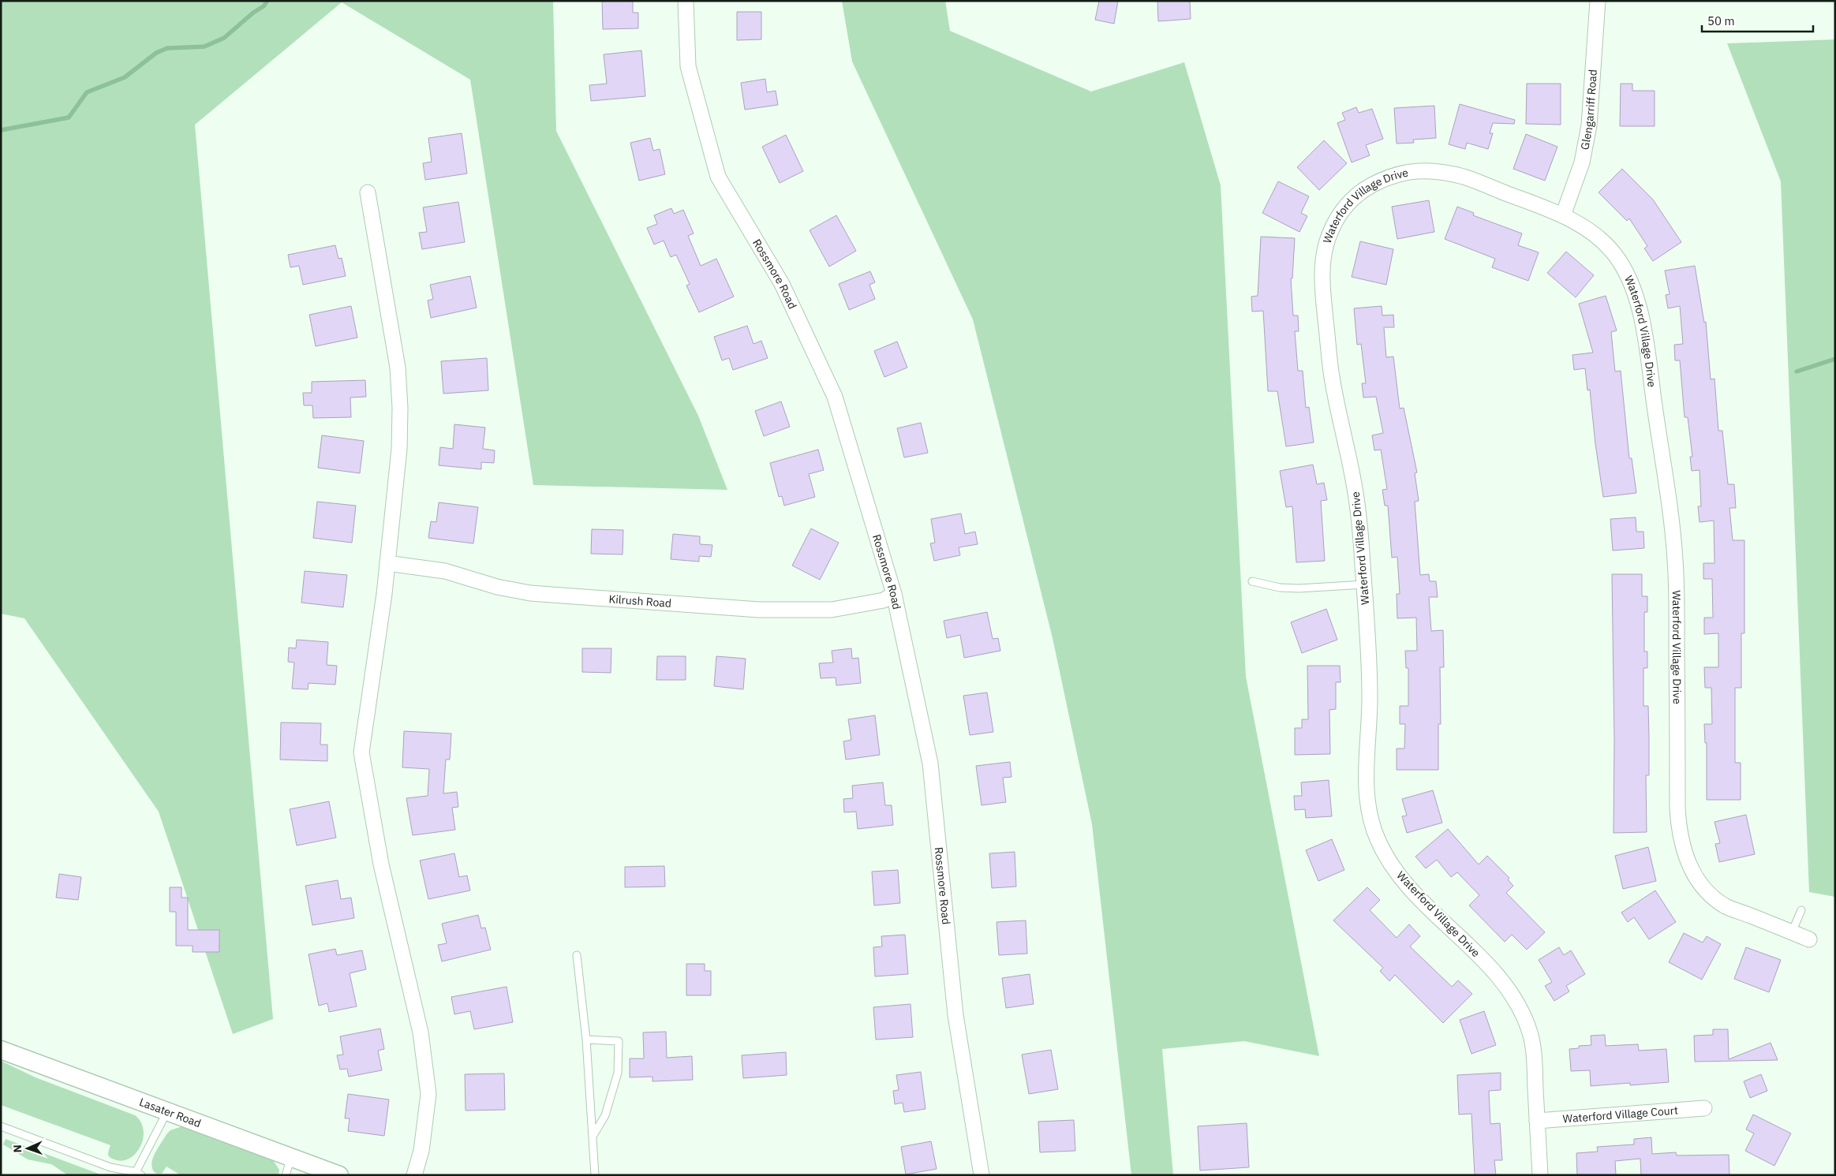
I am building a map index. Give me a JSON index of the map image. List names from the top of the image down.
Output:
{
  "streets": {
    "street": [
      "Glengarriff Road",
      "Waterford Village Drive",
      "Rossmore Road",
      "Kilrush Road",
      "Lasater Road",
      "Waterford Village Court"
    ]
  },
  "crossings": [
    ["Glengarriff Road", "Waterford Village Drive"],
    ["Waterford Village Drive", "Waterford Village Court"],
    ["Rossmore Road", "Kilrush Road"]
  ],
  "scale_bar": "50 m",
  "north": "left"
}
